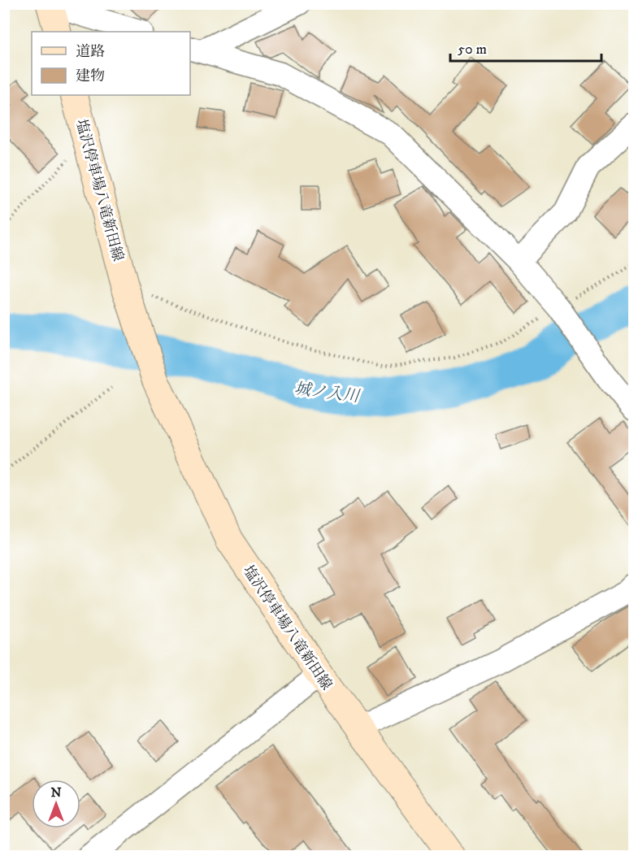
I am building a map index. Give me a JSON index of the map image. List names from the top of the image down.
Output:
{
  "streets": {
    "main road": ["塩沢停車場八竜新田線"]
  },
  "water": ["城ノ入川"],
  "legend": ["道路", "建物"],
  "scale_bar": "50 m",
  "north": "top"
}
